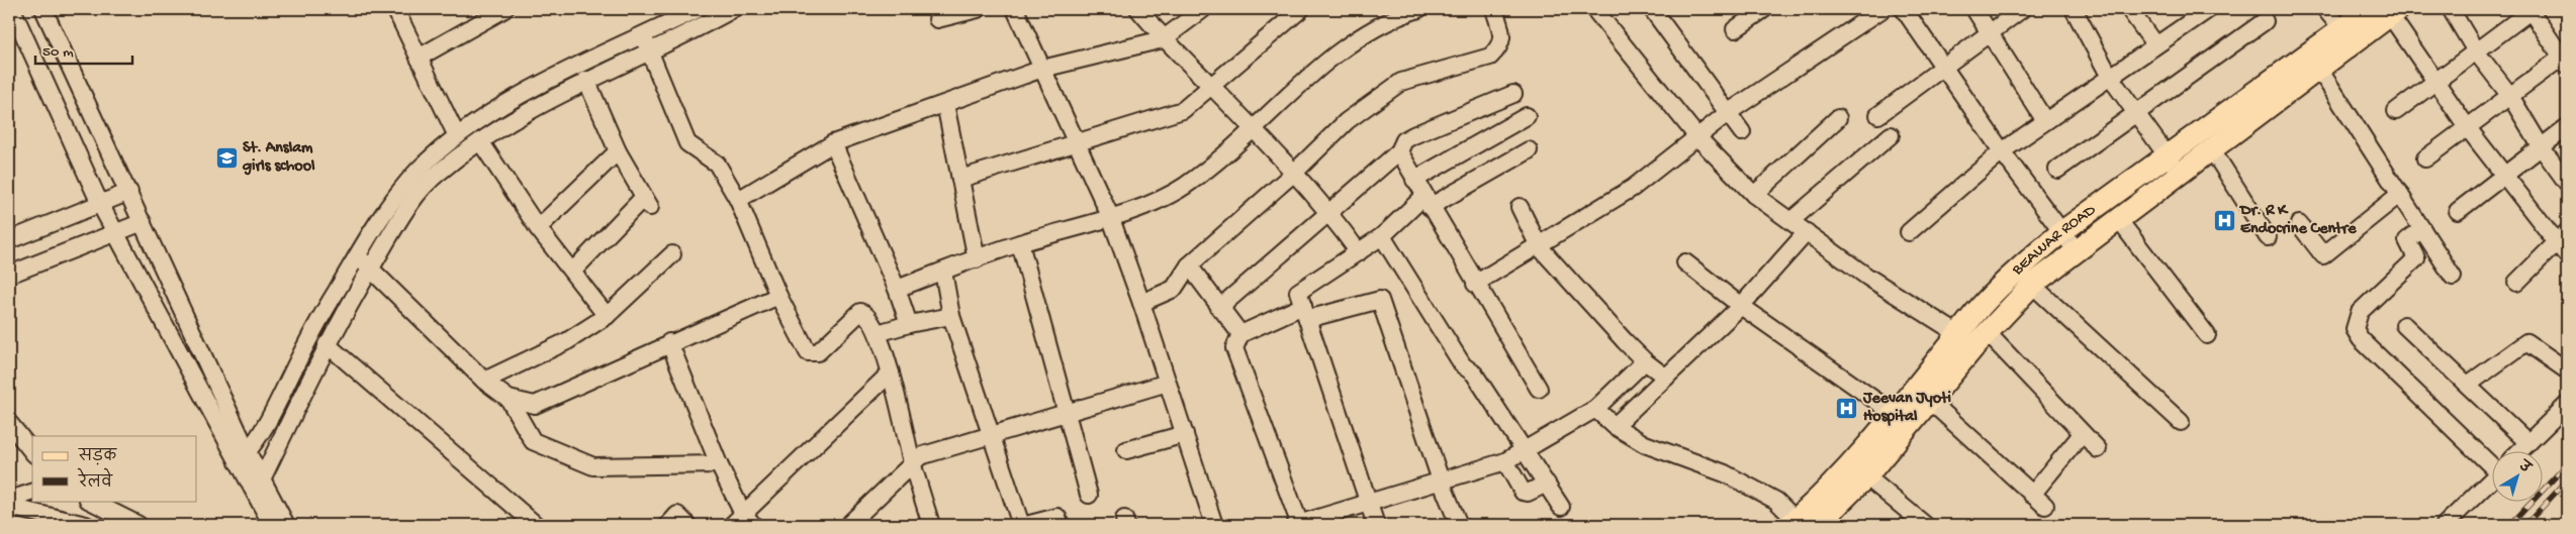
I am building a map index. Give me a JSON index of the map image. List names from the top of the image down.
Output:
{
  "streets": {
    "main road": ["BEAWAR ROAD"]
  },
  "places": {
    "school or university": ["St. Anslam girls school"],
    "hospital": ["Dr. R K Endocrine Centre", "Jeevan Jyoti Hospital"]
  },
  "legend": ["सड़क", "रेलवे"],
  "scale_bar": "50 m",
  "north": "top right"
}
